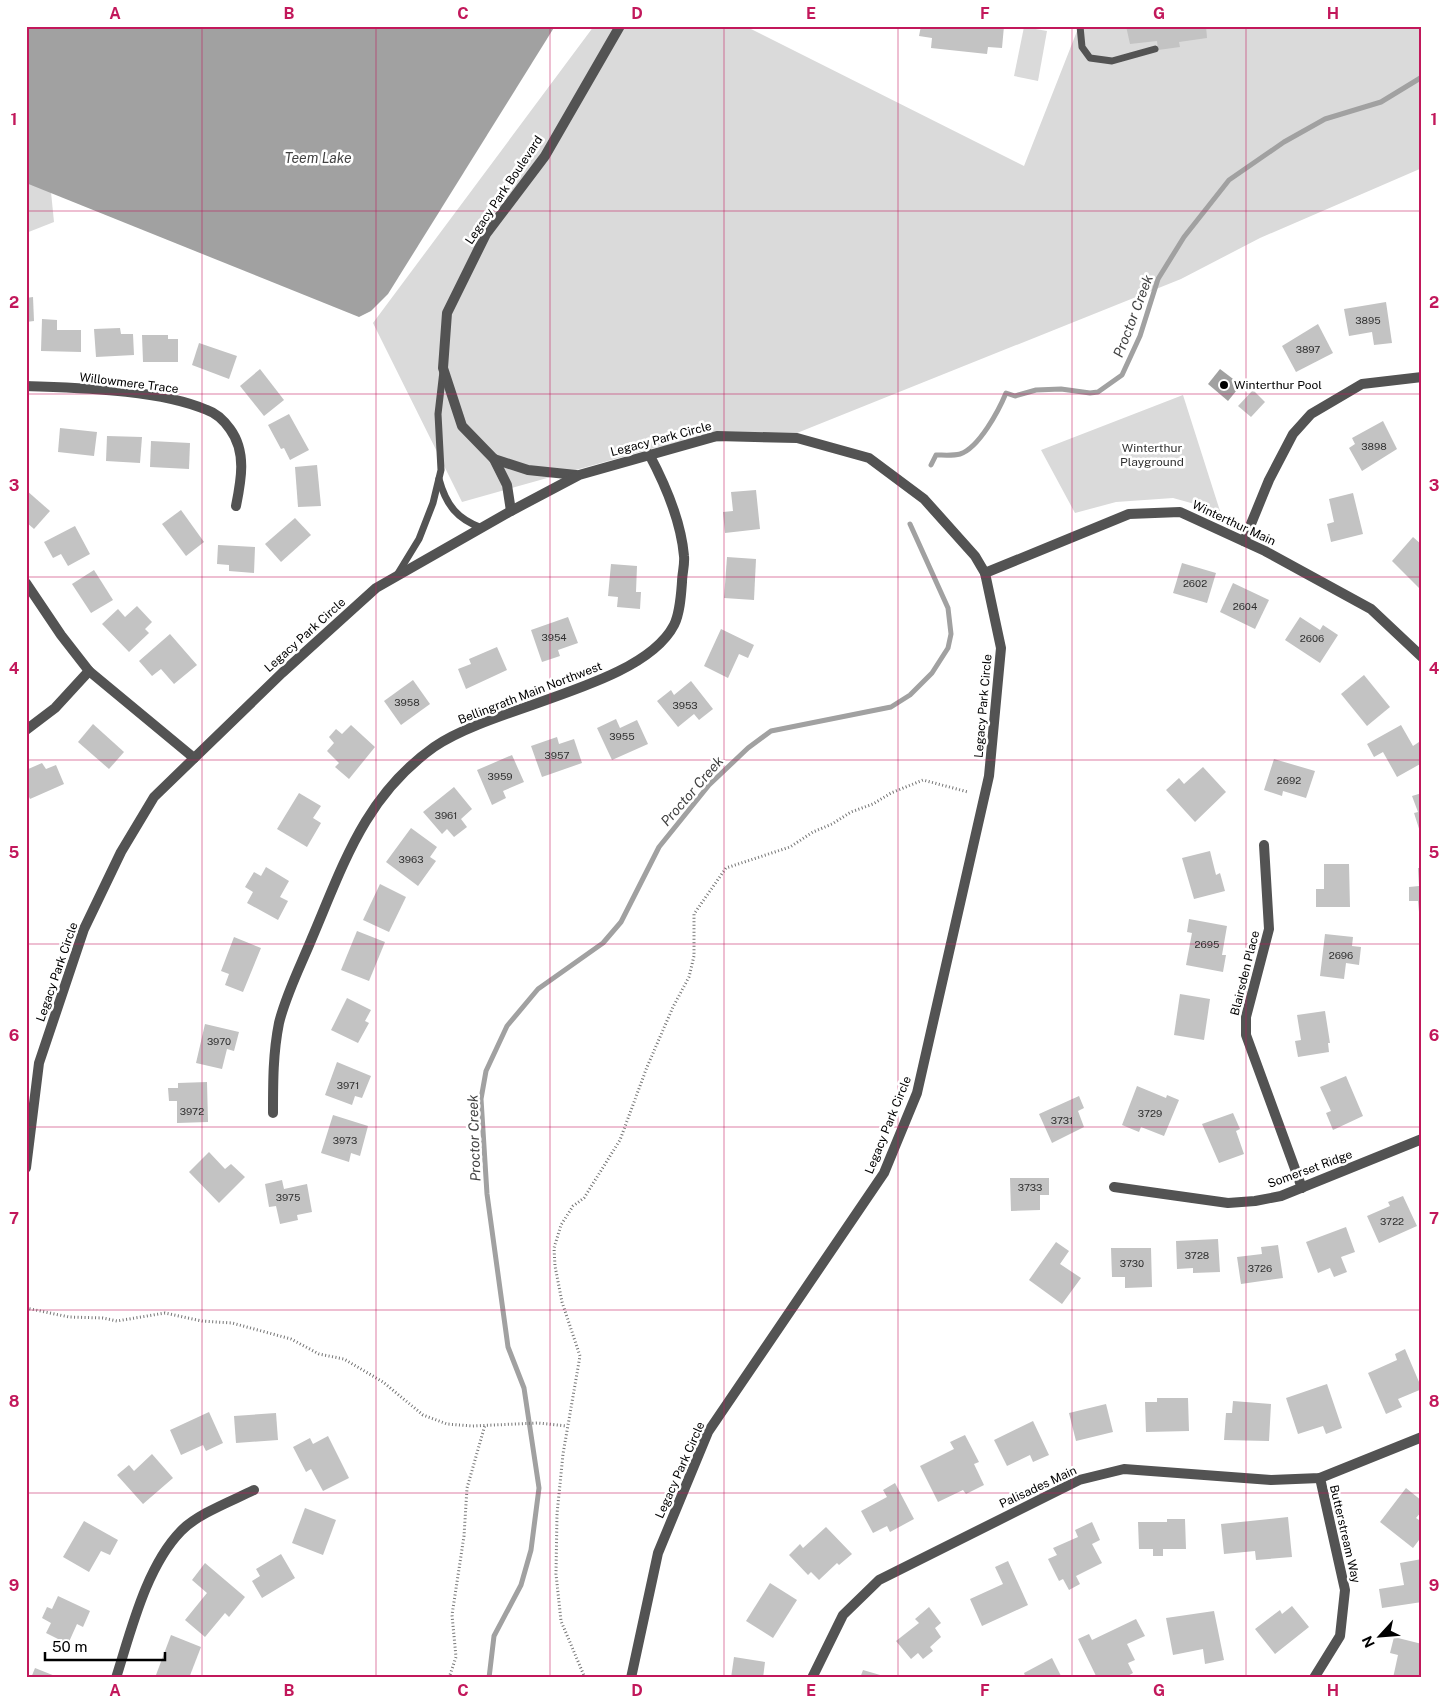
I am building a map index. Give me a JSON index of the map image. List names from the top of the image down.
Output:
{
  "streets": {
    "street": [
      "Legacy Park Boulevard",
      "Willowmere Trace",
      "Legacy Park Circle",
      "Winterthur Main",
      "Bellingrath Main Northwest",
      "Blairsden Place",
      "Somerset Ridge",
      "Palisades Main",
      "Butterstream Way"
    ]
  },
  "crossings": [
    ["Legacy Park Boulevard", "Legacy Park Circle"],
    ["Legacy Park Circle", "Winterthur Main"],
    ["Legacy Park Circle", "Bellingrath Main Northwest"],
    ["Blairsden Place", "Somerset Ridge"],
    ["Palisades Main", "Butterstream Way"]
  ],
  "water": ["Teem Lake", "Proctor Creek"],
  "parks": ["Winterthur Playground"],
  "places": ["Winterthur Pool"],
  "house_numbers": [
    "3895",
    "3897",
    "3898",
    "2602",
    "2604",
    "3954",
    "2606",
    "3958",
    "3953",
    "3955",
    "3957",
    "3959",
    "2692",
    "3961",
    "3963",
    "2695",
    "2696",
    "3970",
    "3971",
    "3972",
    "3729",
    "3731",
    "3973",
    "3733",
    "3975",
    "3722",
    "3728",
    "3730",
    "3726"
  ],
  "scale_bar": "50 m",
  "north": "bottom left",
  "grid": {
    "columns": [
      "A",
      "B",
      "C",
      "D",
      "E",
      "F",
      "G",
      "H"
    ],
    "rows": [
      "1",
      "2",
      "3",
      "4",
      "5",
      "6",
      "7",
      "8",
      "9"
    ]
  }
}
